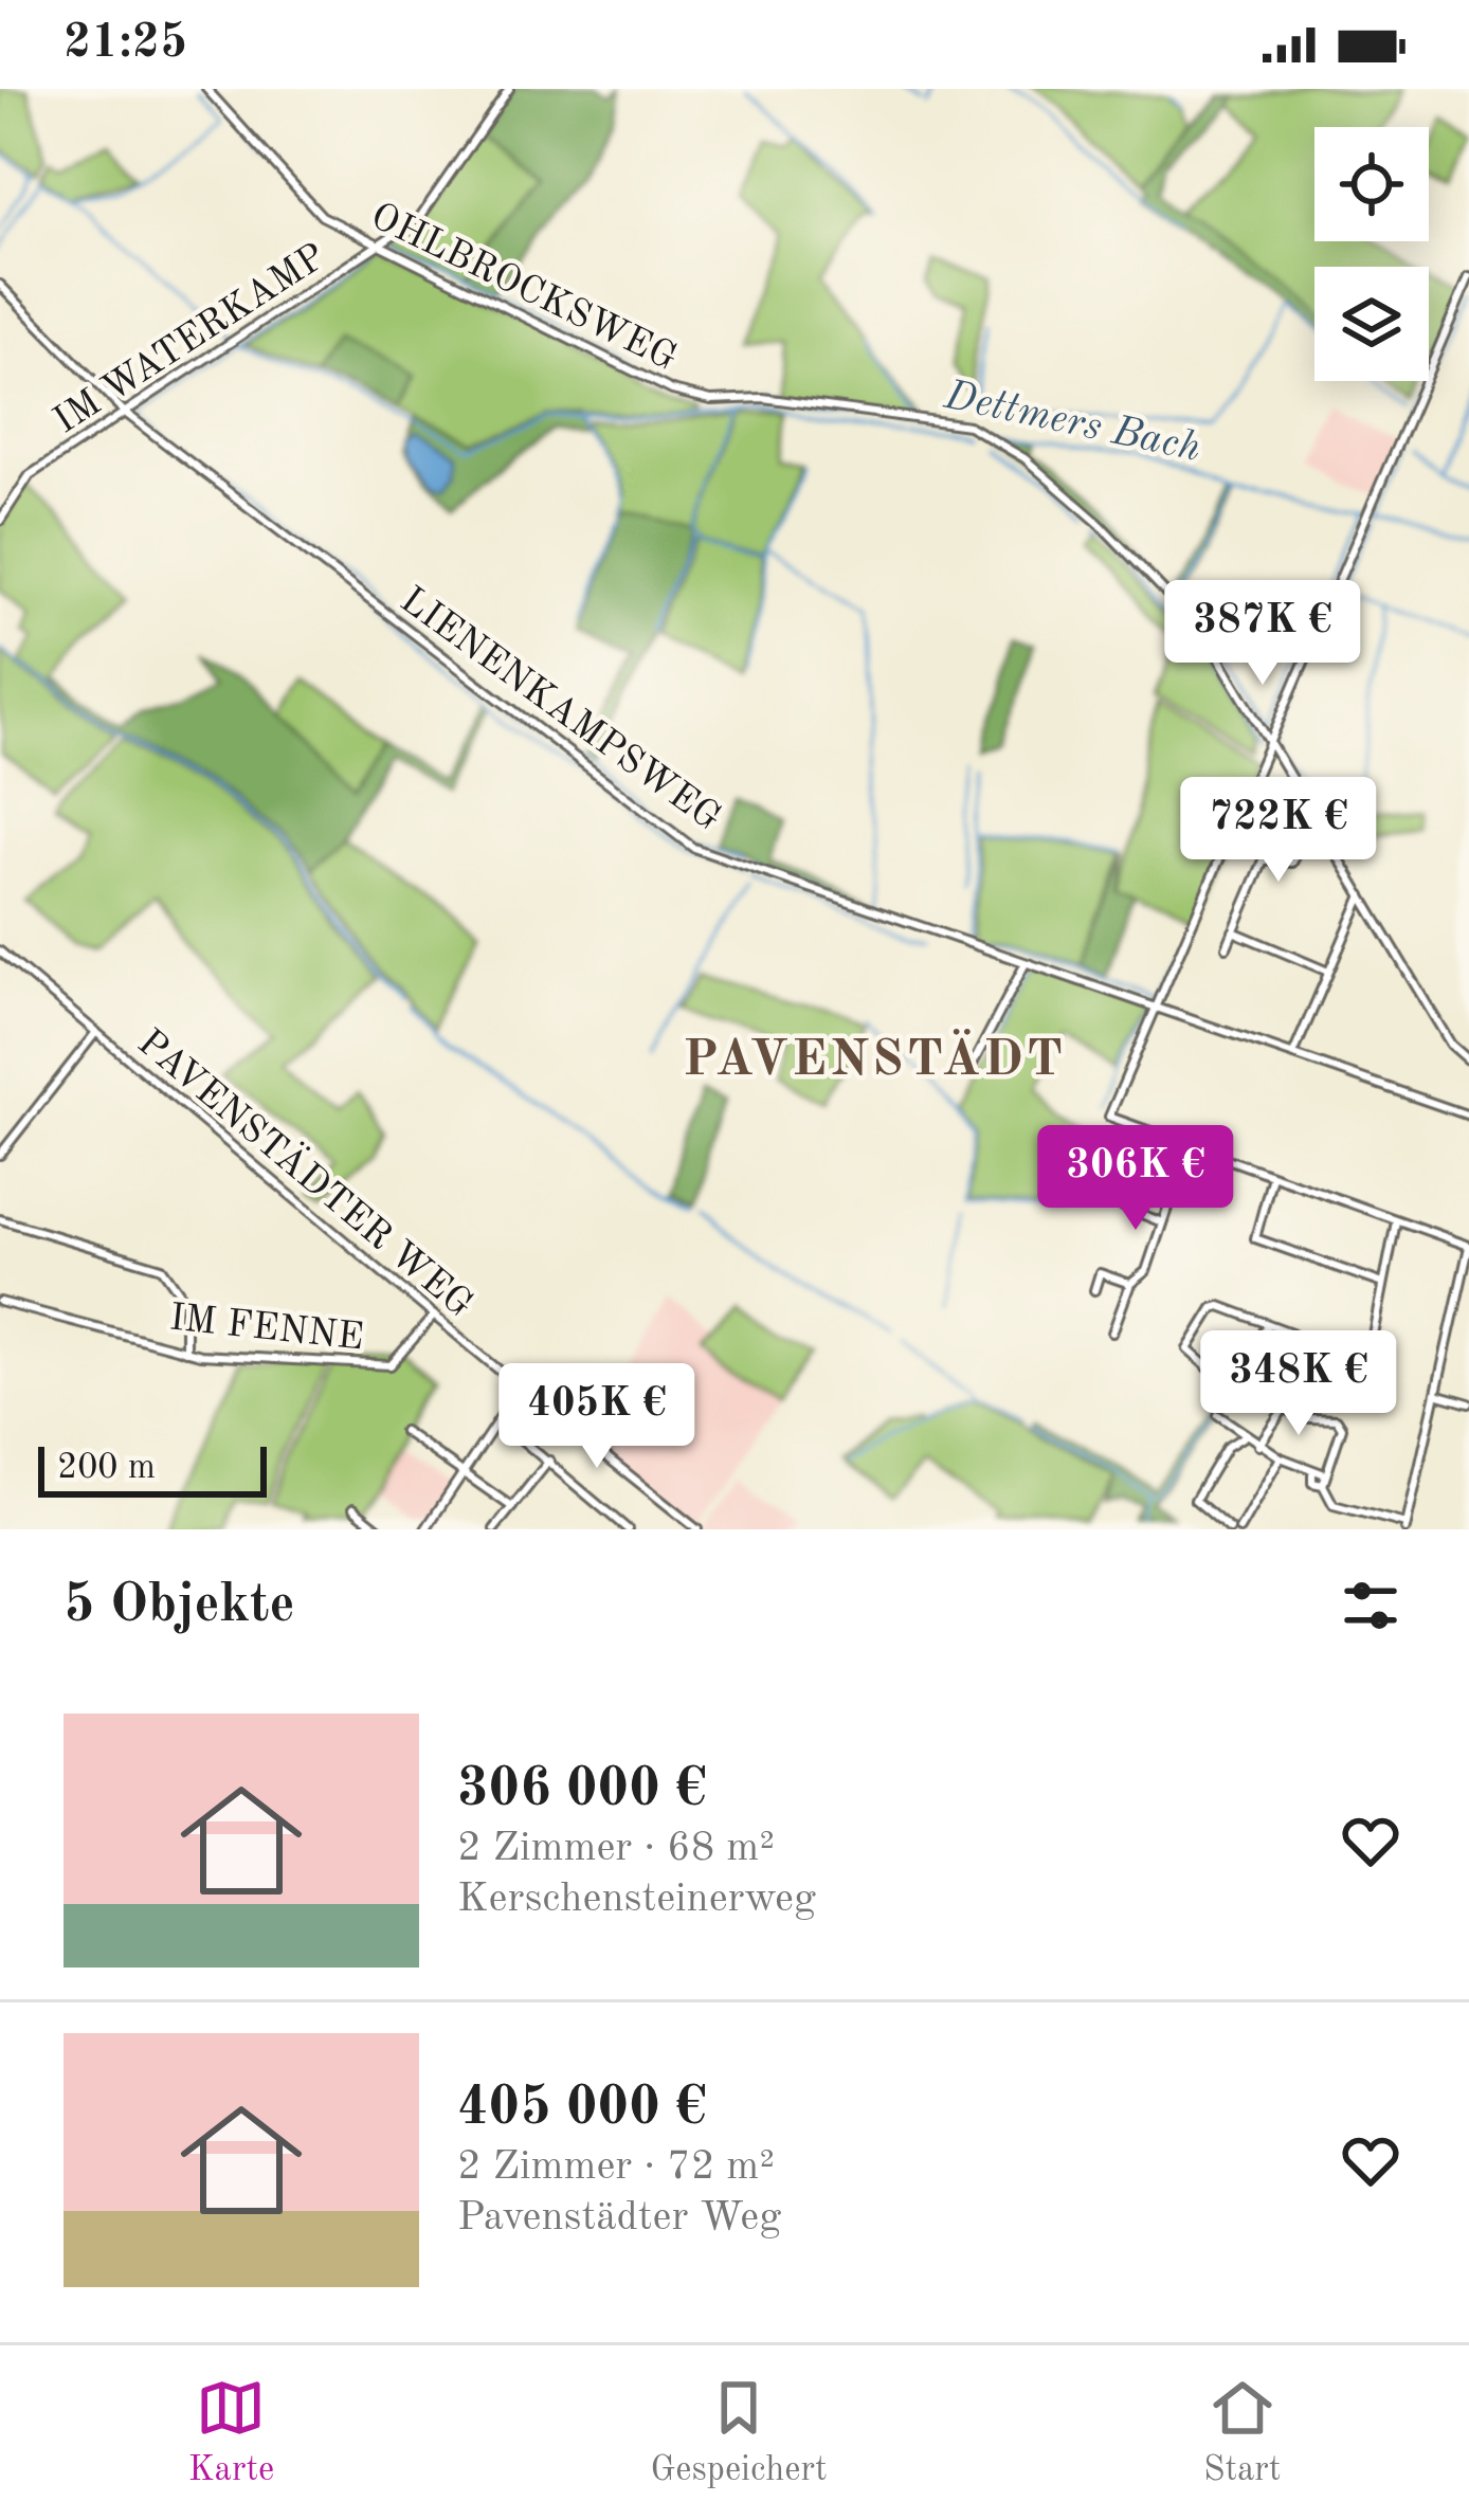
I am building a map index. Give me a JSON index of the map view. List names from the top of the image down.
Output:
{
  "streets": {
    "street": [
      "OHLBROCKSWEG",
      "IM WATERKAMP",
      "LIENENKAMPSWEG",
      "PAVENSTÄDTER WEG",
      "IM FENNE"
    ]
  },
  "crossings": [
    ["OHLBROCKSWEG", "IM WATERKAMP"],
    ["IM WATERKAMP", "LIENENKAMPSWEG"],
    ["PAVENSTÄDTER WEG", "IM FENNE"]
  ],
  "districts": ["PAVENSTÄDT"],
  "water": ["Dettmers Bach"],
  "scale_bar": "200 m",
  "page": {
    "status": "21:25",
    "price": [
      "387K €",
      "722K €",
      "306K €",
      "348K €",
      "405K €"
    ],
    "scale": "200 m",
    "heading": "5 Objekte",
    "list": [
      {
        "name": "306 000 €",
        "note": "2 Zimmer · 68 m² · Kerschensteinerweg"
      },
      {
        "name": "405 000 €",
        "note": "2 Zimmer · 72 m² · Pavenstädter Weg"
      }
    ],
    "tabs": ["Karte", "Gespeichert", "Start"]
  }
}
